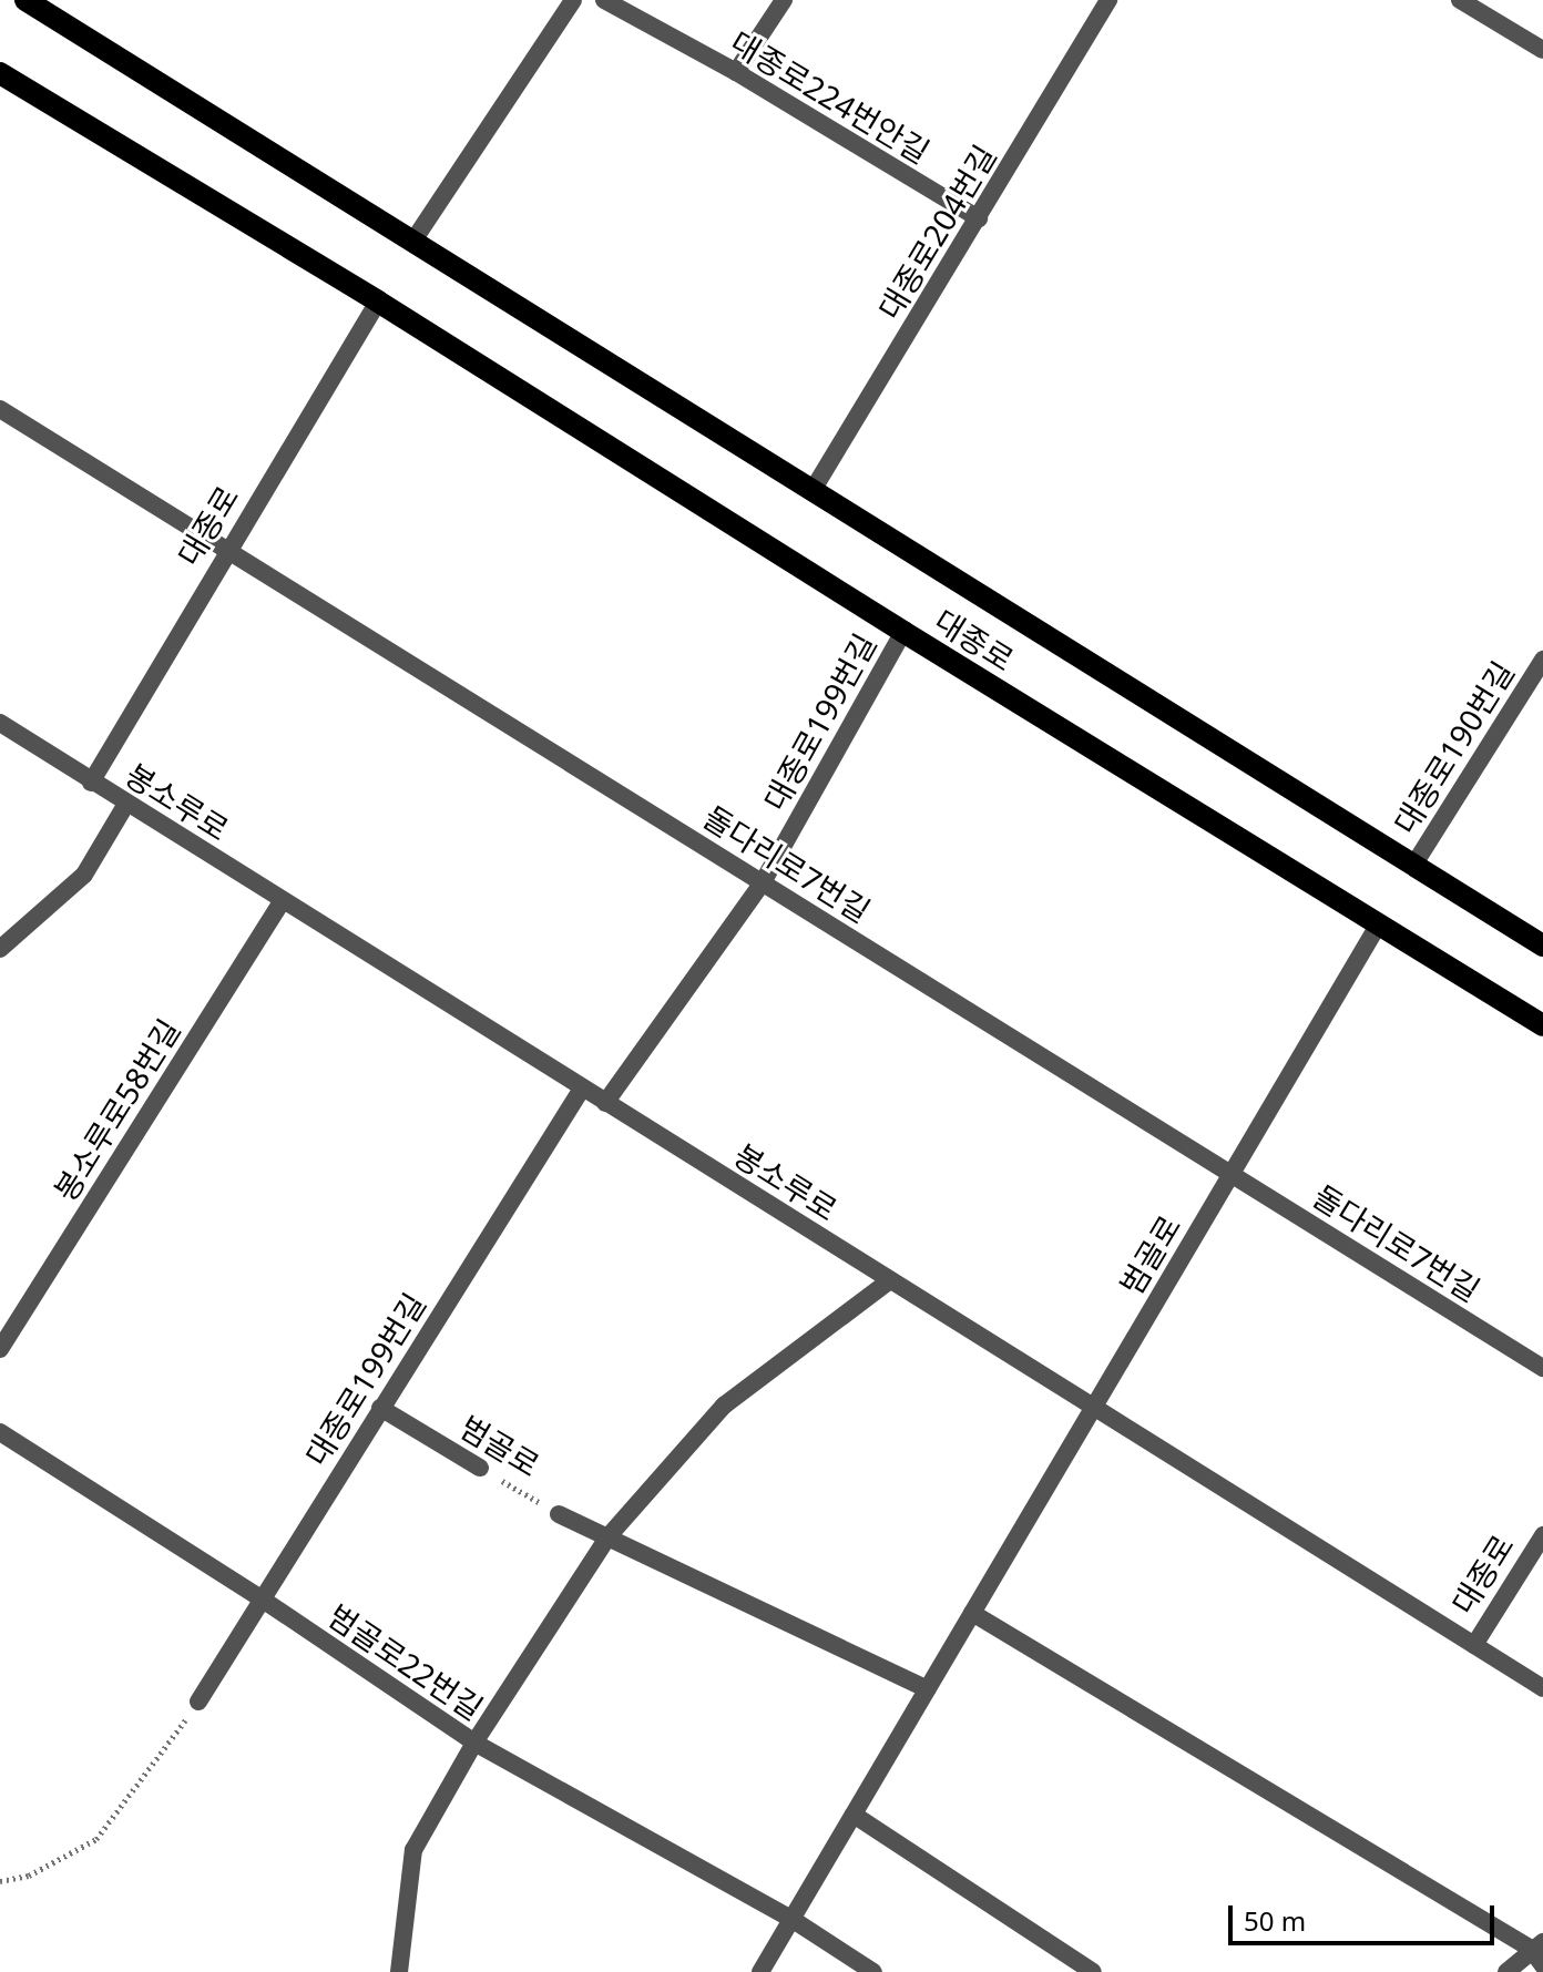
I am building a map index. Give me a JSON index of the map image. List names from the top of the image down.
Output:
{
  "streets": {
    "main road": ["대종로"],
    "street": [
      "대종로224번안길",
      "대종로204번길",
      "대종로199번길",
      "대종로190번길",
      "봉소루로",
      "돌다리로7번길",
      "봉소루로58번길",
      "범골로",
      "범골로22번길"
    ]
  },
  "crossings": [
    ["대종로224번안길", "대종로204번길"],
    ["대종로204번길", "대종로"],
    ["대종로", "대종로199번길"],
    ["대종로", "대종로190번길"],
    ["대종로", "봉소루로"],
    ["대종로", "돌다리로7번길"],
    ["대종로", "범골로"],
    ["대종로199번길", "봉소루로"],
    ["대종로199번길", "돌다리로7번길"],
    ["대종로199번길", "범골로"],
    ["대종로199번길", "범골로22번길"],
    ["봉소루로", "봉소루로58번길"],
    ["봉소루로", "범골로"],
    ["돌다리로7번길", "범골로"],
    ["범골로", "범골로22번길"]
  ],
  "scale_bar": "50 m"
}
